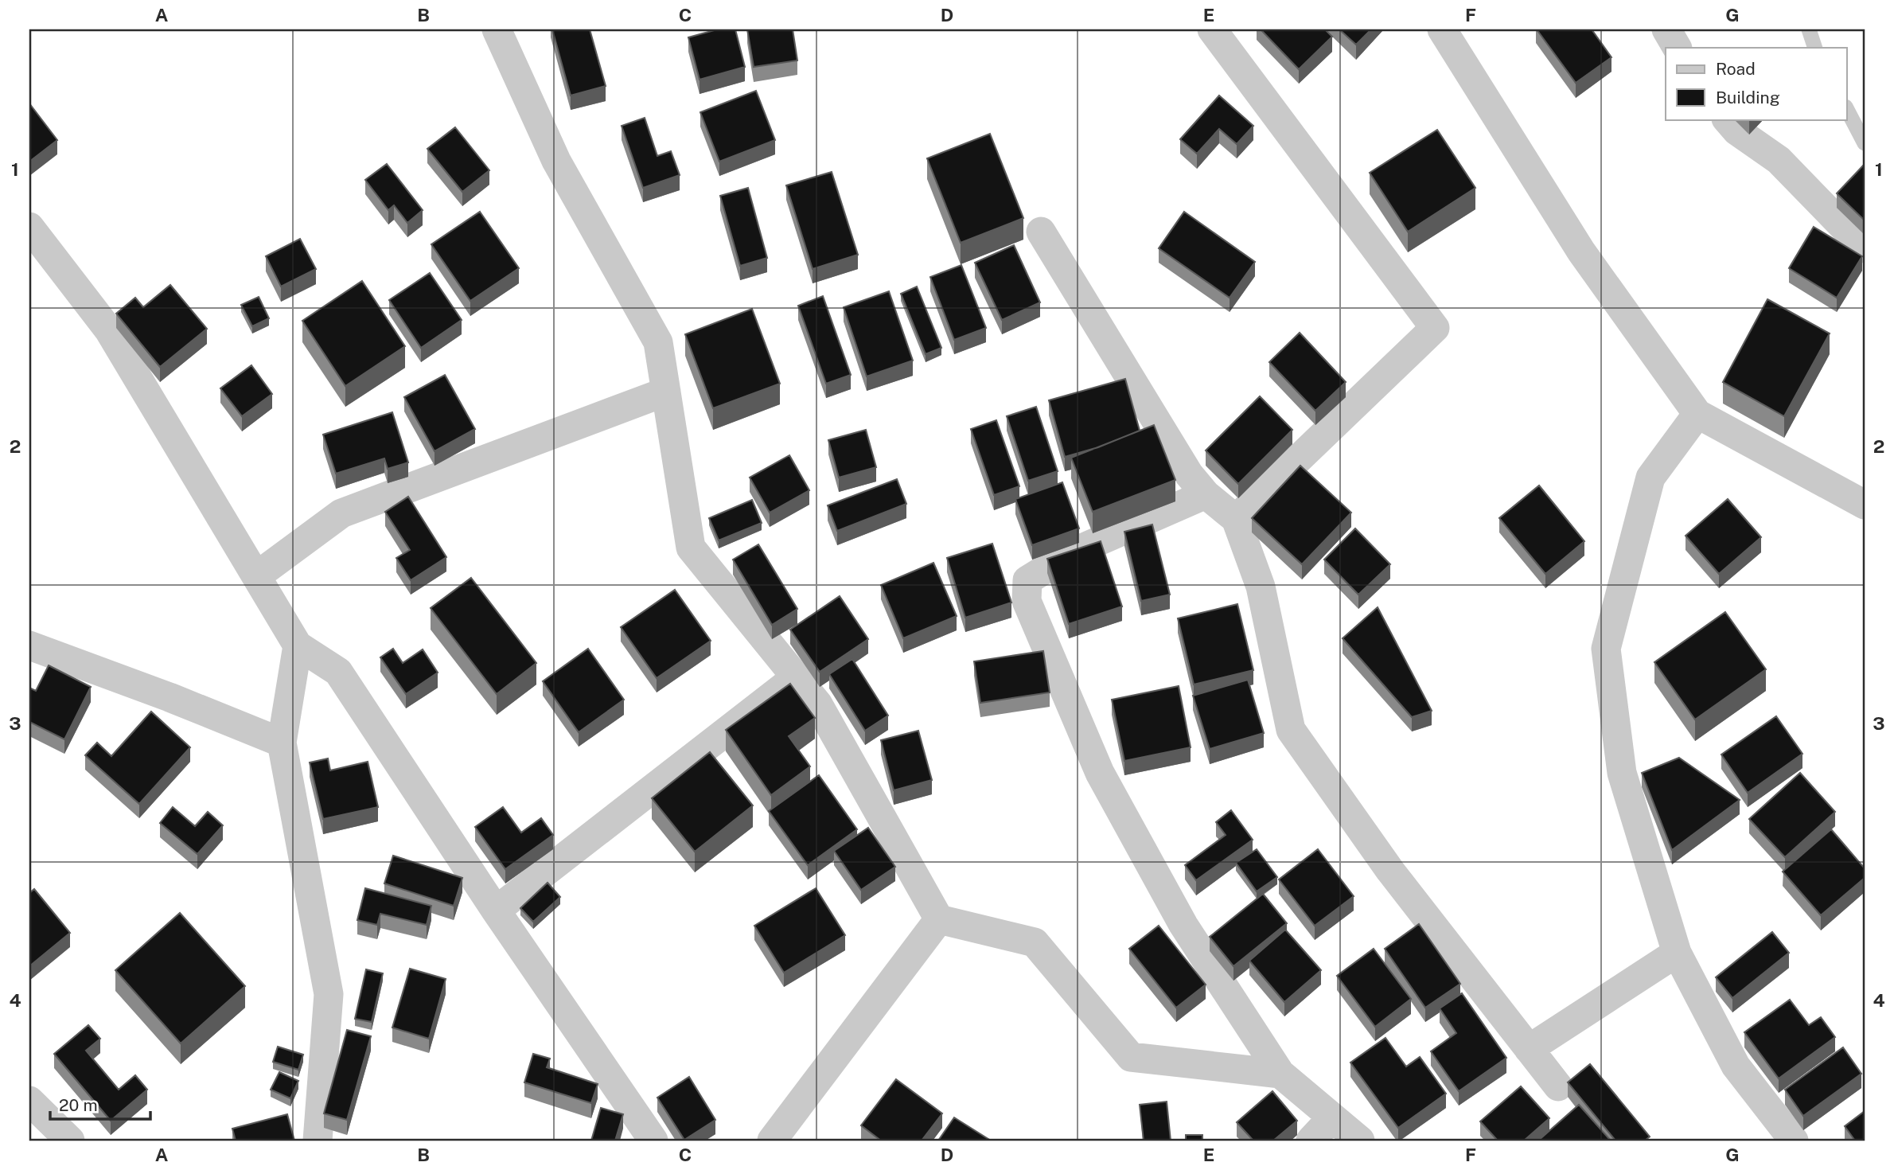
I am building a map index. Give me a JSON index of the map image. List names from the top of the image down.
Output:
{
  "legend": ["Road", "Building"],
  "scale_bar": "20 m",
  "grid": {
    "columns": [
      "A",
      "B",
      "C",
      "D",
      "E",
      "F",
      "G"
    ],
    "rows": [
      "1",
      "2",
      "3",
      "4"
    ]
  }
}
